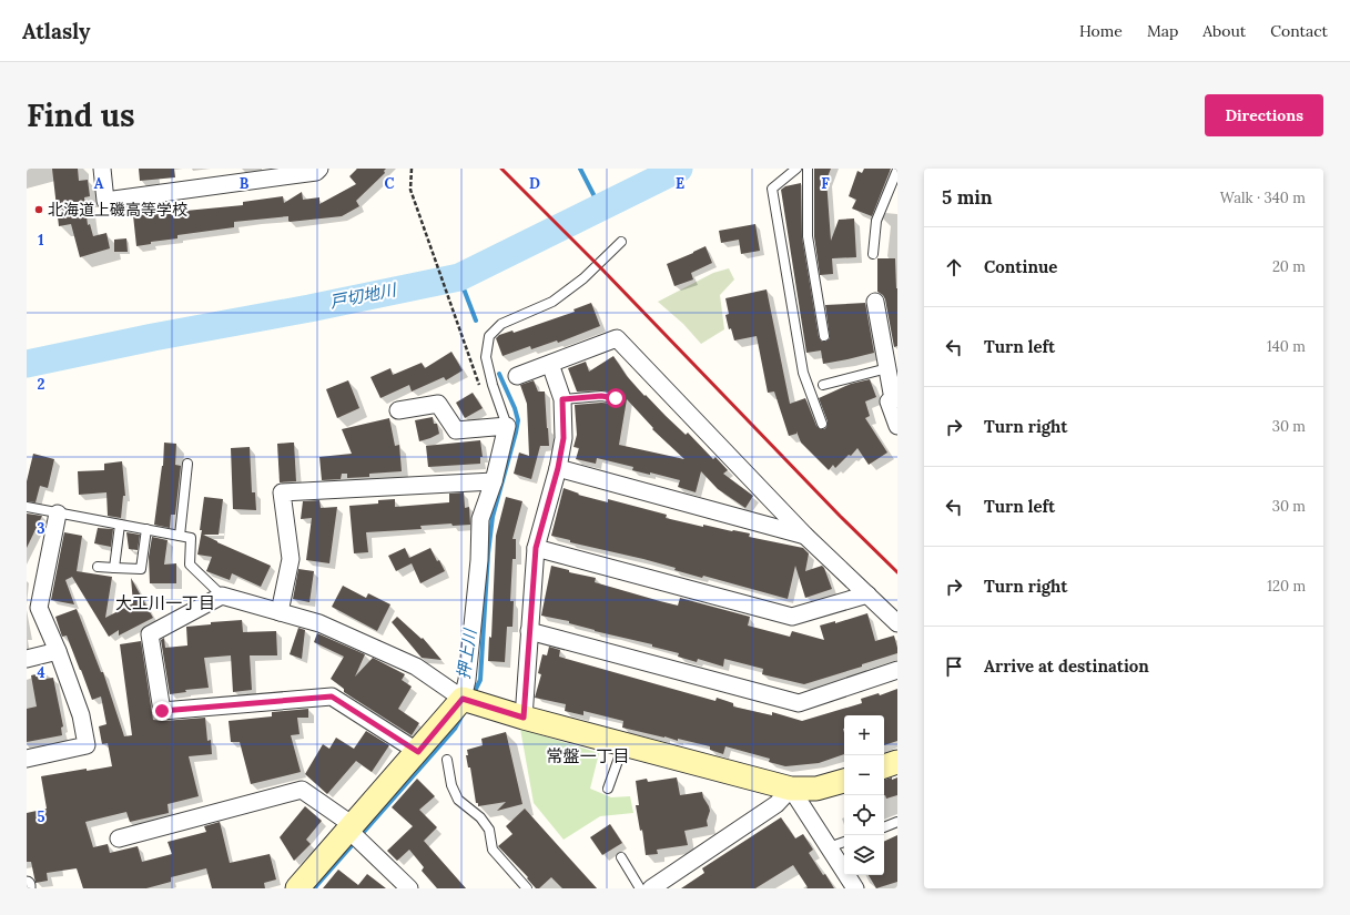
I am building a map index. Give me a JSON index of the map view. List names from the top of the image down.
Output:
{
  "districts": ["大工川一丁目", "常盤一丁目"],
  "water": ["戸切地川", "押上川"],
  "places": ["北海道上磯高等学校"],
  "page": {
    "header": "Atlasly",
    "nav": [
      "Home",
      "Map",
      "About",
      "Contact"
    ],
    "buttons": "Directions",
    "title": "Find us",
    "heading": ["5 min", "Walk · 340 m"],
    "list": [
      ["Continue", "20 m"],
      ["Turn left", "140 m"],
      ["Turn right", "30 m"],
      ["Turn left", "30 m"],
      ["Turn right", "120 m"],
      "Arrive at destination"
    ],
    "map_buttons": ["+", "−"]
  },
  "grid": {
    "columns": [
      "A",
      "B",
      "C",
      "D",
      "E",
      "F"
    ],
    "rows": [
      "1",
      "2",
      "3",
      "4",
      "5"
    ]
  }
}
